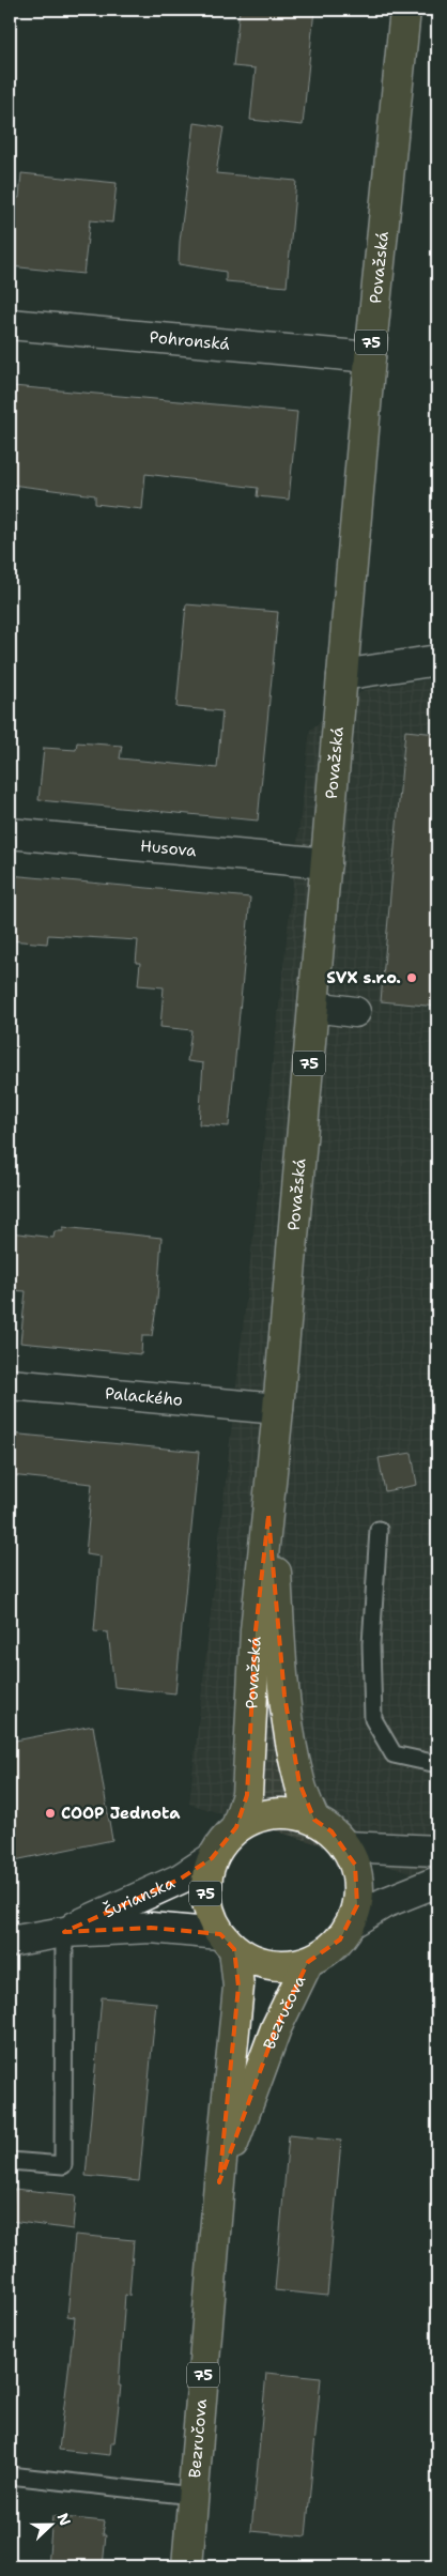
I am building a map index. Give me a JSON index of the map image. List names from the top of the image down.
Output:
{
  "streets": {
    "main road": ["Považská", "75", "Bezručova"],
    "street": [
      "Pohronská",
      "Husova",
      "Palackého",
      "Šurianska"
    ]
  },
  "crossings": [
    ["Považská", "Pohronská"],
    ["Považská", "Husova"],
    ["Považská", "Palackého"],
    ["Považská", "Šurianska"],
    ["Považská", "Bezručova"],
    ["Šurianska", "Bezručova"]
  ],
  "places": ["SVX s.r.o.", "COOP Jednota"],
  "north": "right"
}
